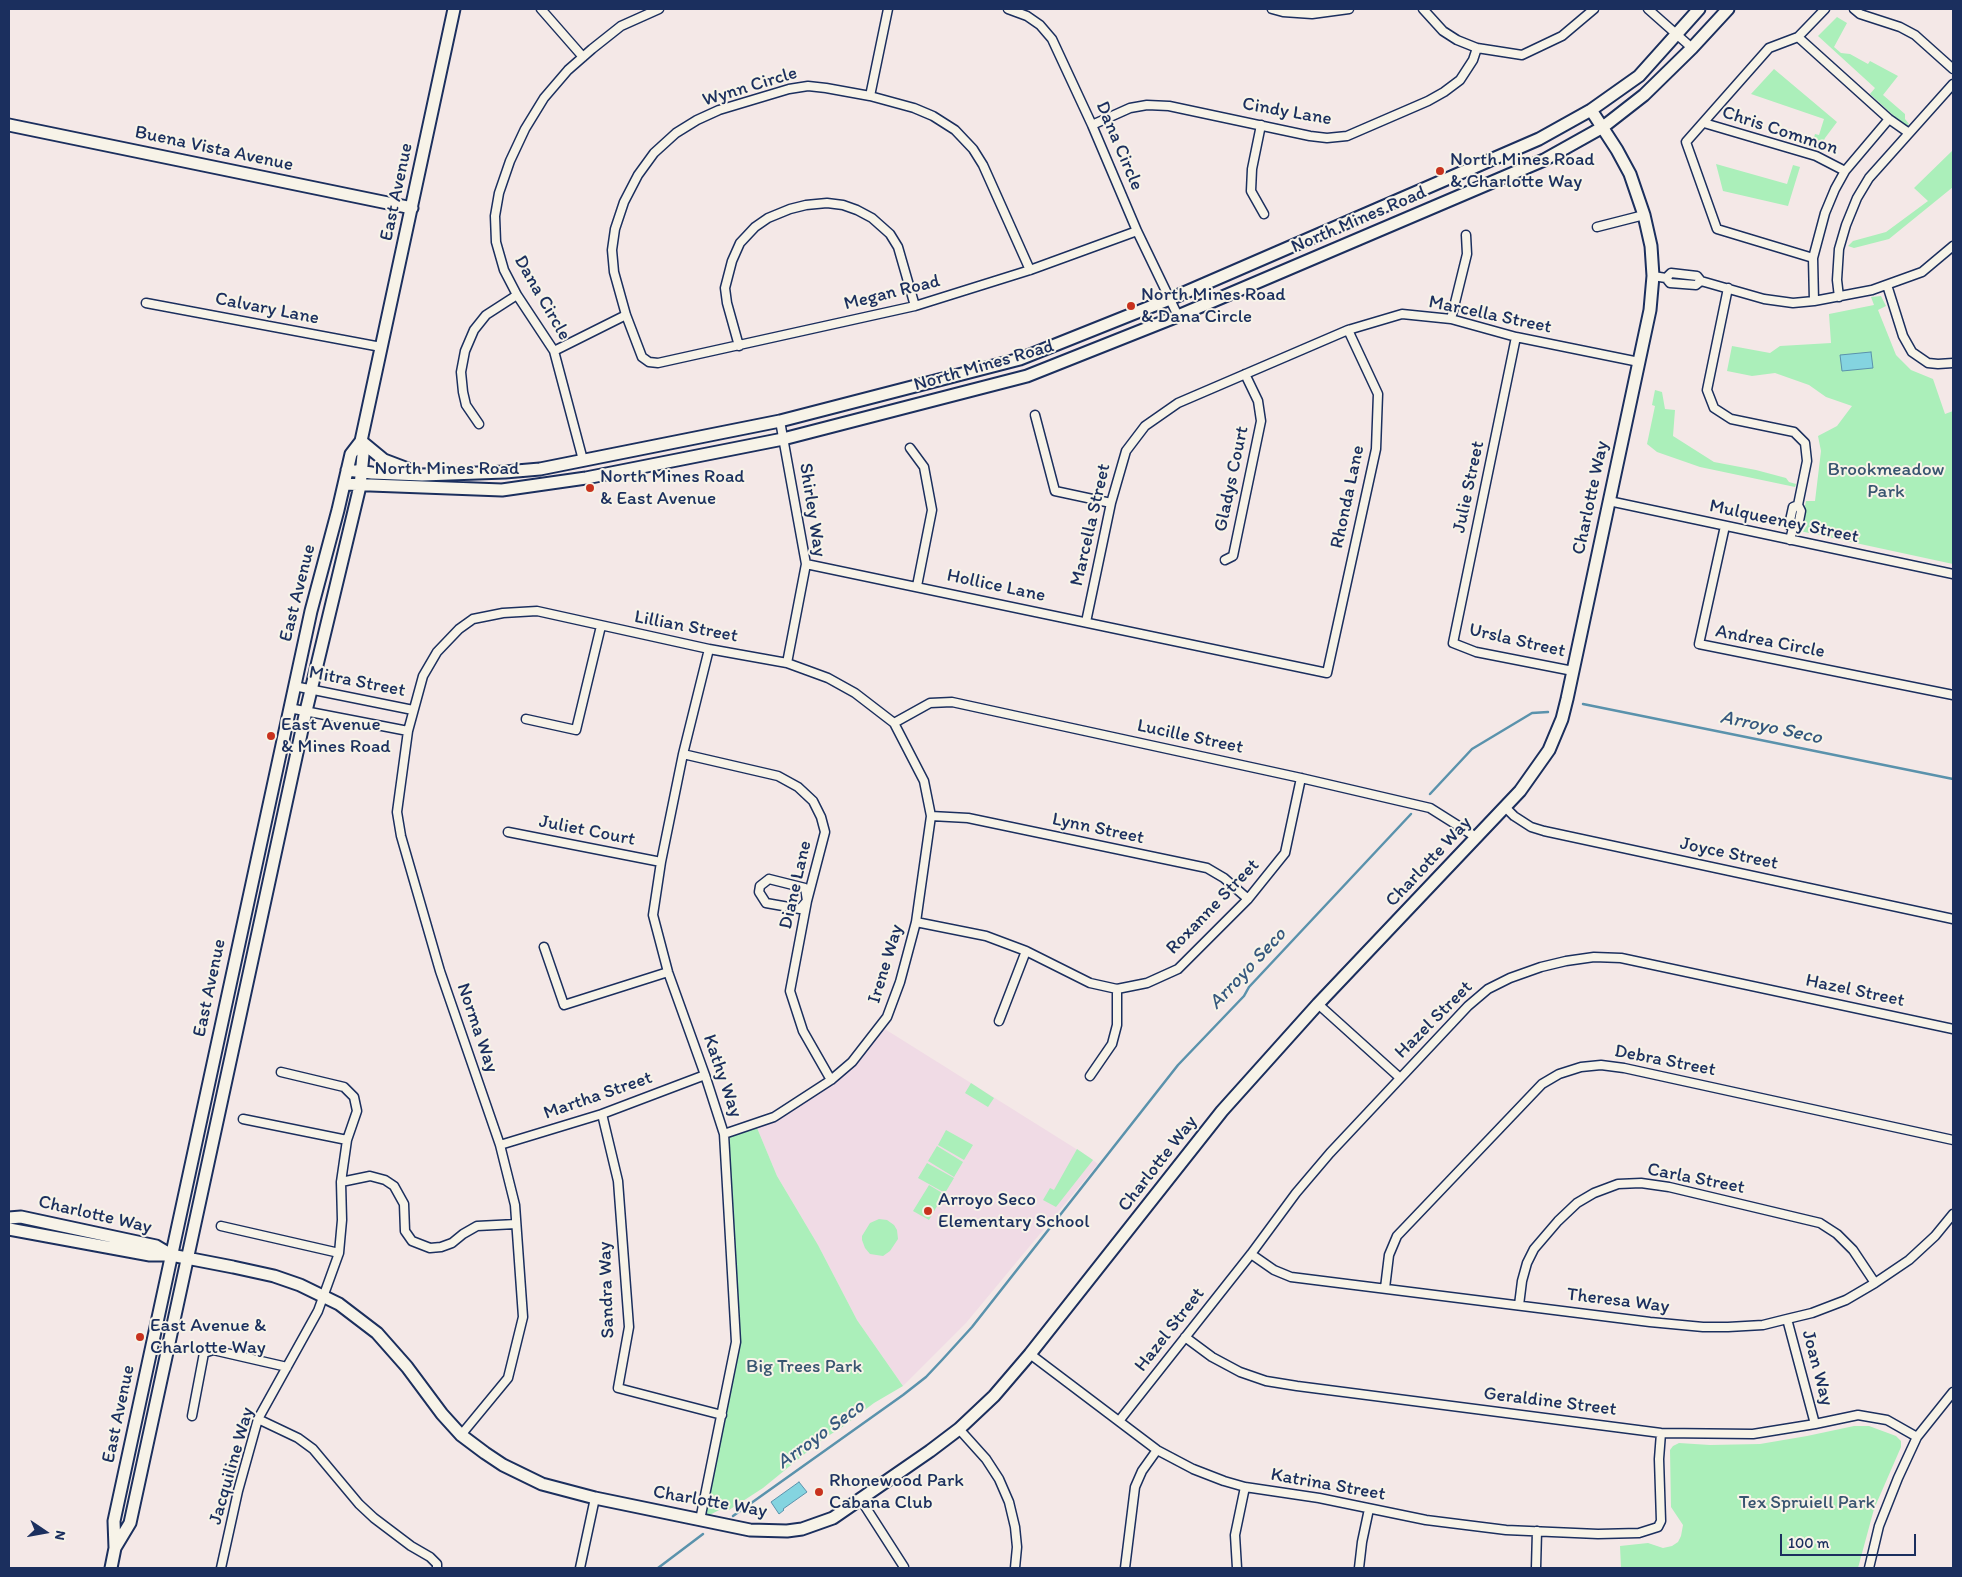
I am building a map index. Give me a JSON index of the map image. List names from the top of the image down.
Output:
{
  "streets": {
    "main road": [
      "Buena Vista Avenue",
      "East Avenue",
      "North Mines Road",
      "Charlotte Way"
    ],
    "street": [
      "Wynn Circle",
      "Cindy Lane",
      "Chris Common",
      "Dana Circle",
      "Megan Road",
      "Calvary Lane",
      "Marcella Street",
      "Gladys Court",
      "Julie Street",
      "Rhonda Lane",
      "Shirley Way",
      "Mulqueeney Street",
      "Hollice Lane",
      "Lillian Street",
      "Ursla Street",
      "Andrea Circle",
      "Mitra Street",
      "Lucille Street",
      "Lynn Street",
      "Juliet Court",
      "Joyce Street",
      "Diane Lane",
      "Roxanne Street",
      "Irene Way",
      "Hazel Street",
      "Norma Way",
      "Debra Street",
      "Kathy Way",
      "Martha Street",
      "Carla Street",
      "Sandra Way",
      "Theresa Way",
      "Joan Way",
      "Geraldine Street",
      "Jacquiline Way",
      "Katrina Street"
    ]
  },
  "crossings": [
    ["Wynn Circle", "Megan Road"],
    ["Cindy Lane", "Dana Circle"],
    ["Dana Circle", "North Mines Road"],
    ["Dana Circle", "Megan Road"],
    ["Buena Vista Avenue", "East Avenue"],
    ["East Avenue", "North Mines Road"],
    ["East Avenue", "Calvary Lane"],
    ["East Avenue", "Charlotte Way"],
    ["East Avenue", "Mitra Street"],
    ["North Mines Road", "Charlotte Way"],
    ["North Mines Road", "Shirley Way"],
    ["Marcella Street", "Gladys Court"],
    ["Marcella Street", "Julie Street"],
    ["Marcella Street", "Rhonda Lane"],
    ["Marcella Street", "Charlotte Way"],
    ["Marcella Street", "Hollice Lane"],
    ["Julie Street", "Ursla Street"],
    ["Rhonda Lane", "Hollice Lane"],
    ["Charlotte Way", "Mulqueeney Street"],
    ["Charlotte Way", "Ursla Street"],
    ["Charlotte Way", "Lucille Street"],
    ["Charlotte Way", "Joyce Street"],
    ["Charlotte Way", "Norma Way"],
    ["Charlotte Way", "Kathy Way"],
    ["Charlotte Way", "Jacquiline Way"],
    ["Charlotte Way", "Katrina Street"],
    ["Shirley Way", "Hollice Lane"],
    ["Shirley Way", "Lillian Street"],
    ["Mulqueeney Street", "Andrea Circle"],
    ["Lillian Street", "Lucille Street"],
    ["Lillian Street", "Irene Way"],
    ["Lillian Street", "Norma Way"],
    ["Lillian Street", "Kathy Way"],
    ["Mitra Street", "Norma Way"],
    ["Lucille Street", "Roxanne Street"],
    ["Lucille Street", "Irene Way"],
    ["Lynn Street", "Roxanne Street"],
    ["Lynn Street", "Irene Way"],
    ["Juliet Court", "Kathy Way"],
    ["Diane Lane", "Irene Way"],
    ["Diane Lane", "Kathy Way"],
    ["Roxanne Street", "Irene Way"],
    ["Irene Way", "Kathy Way"],
    ["Hazel Street", "Theresa Way"],
    ["Hazel Street", "Geraldine Street"],
    ["Hazel Street", "Katrina Street"],
    ["Norma Way", "Martha Street"],
    ["Debra Street", "Theresa Way"],
    ["Kathy Way", "Martha Street"],
    ["Kathy Way", "Sandra Way"],
    ["Martha Street", "Sandra Way"],
    ["Carla Street", "Theresa Way"],
    ["Theresa Way", "Joan Way"],
    ["Joan Way", "Geraldine Street"],
    ["Geraldine Street", "Katrina Street"]
  ],
  "water": ["Arroyo Seco"],
  "parks": ["Brookmeadow Park", "Big Trees Park", "Tex Spruiell Park"],
  "places": [
    "North Mines Road & Charlotte Way",
    "North Mines Road & Dana Circle",
    "North Mines Road & East Avenue",
    "East Avenue & Mines Road",
    "Arroyo Seco Elementary School",
    "East Avenue & Charlotte Way",
    "Rhonewood Park Cabana Club"
  ],
  "scale_bar": "100 m",
  "north": "right"
}
